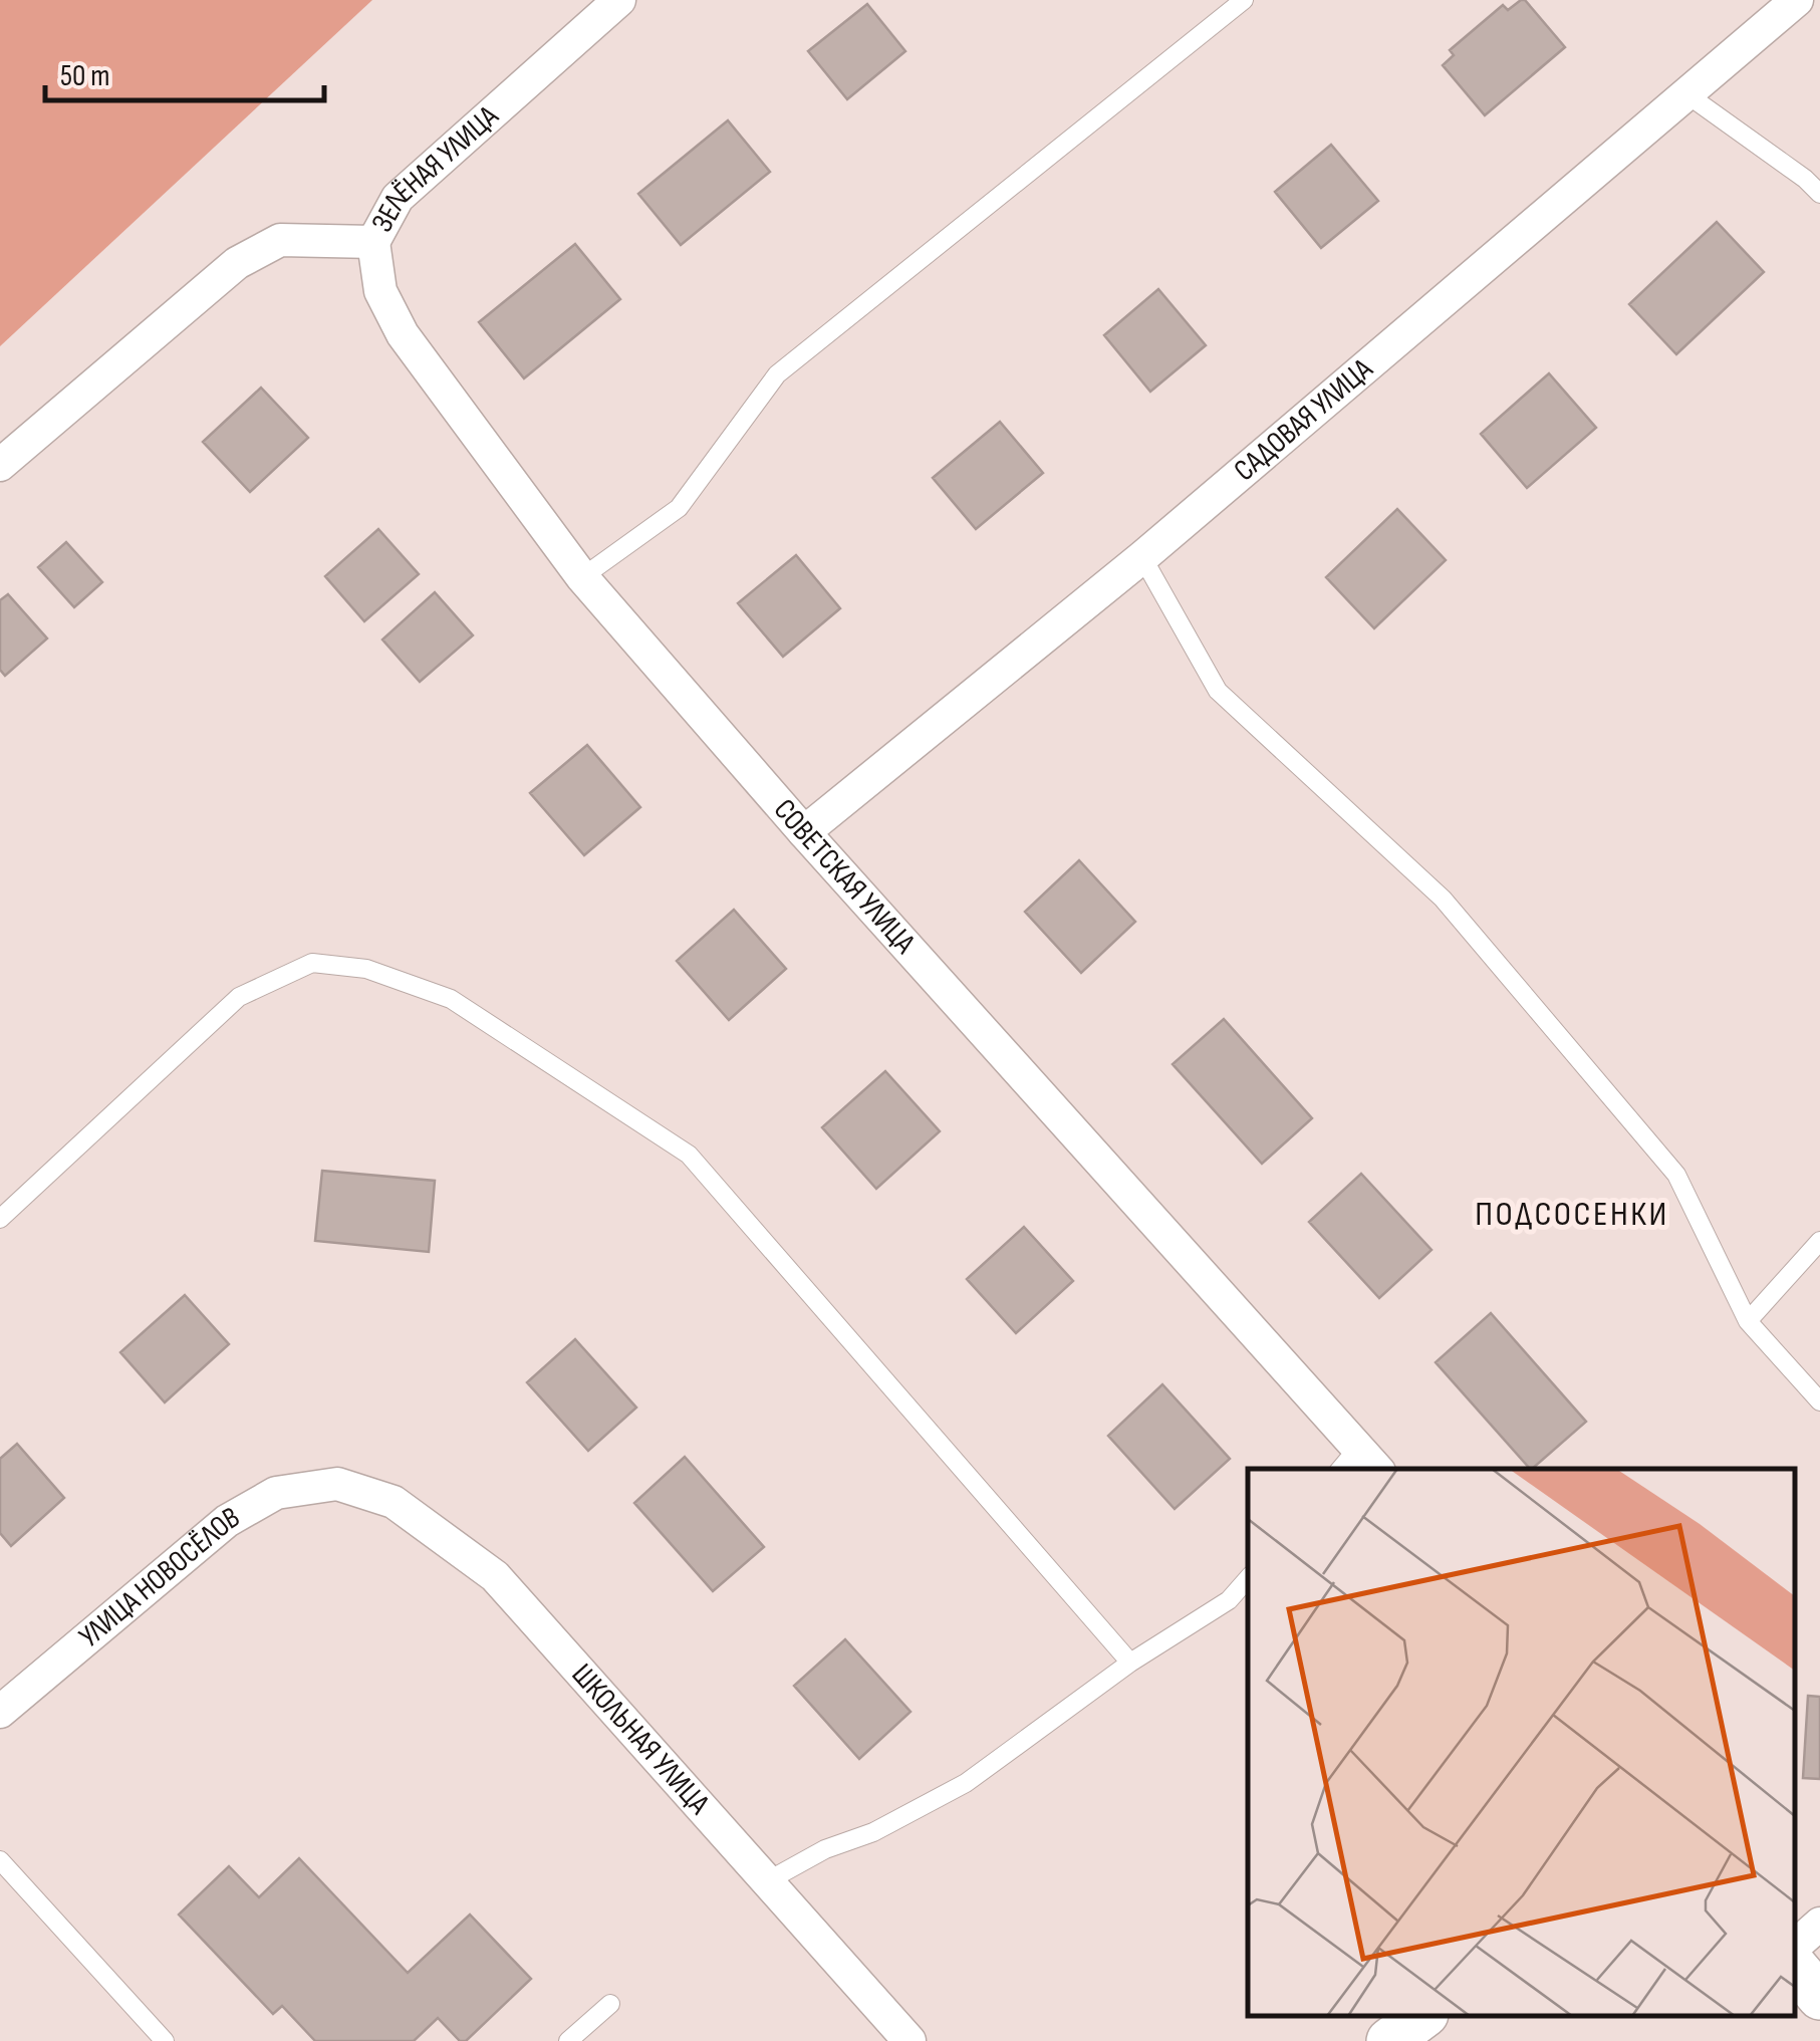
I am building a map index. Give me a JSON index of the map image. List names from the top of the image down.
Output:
{
  "streets": {
    "street": [
      "ЗЕЛЁНАЯ УЛИЦА",
      "САДОВАЯ УЛИЦА",
      "СОВЕТСКАЯ УЛИЦА",
      "УЛИЦА НОВОСЁЛОВ",
      "ШКОЛЬНАЯ УЛИЦА"
    ]
  },
  "crossings": [
    ["ЗЕЛЁНАЯ УЛИЦА", "СОВЕТСКАЯ УЛИЦА"],
    ["САДОВАЯ УЛИЦА", "СОВЕТСКАЯ УЛИЦА"],
    ["УЛИЦА НОВОСЁЛОВ", "ШКОЛЬНАЯ УЛИЦА"]
  ],
  "districts": ["ПОДСОСЕНКИ"],
  "scale_bar": "50 m"
}
